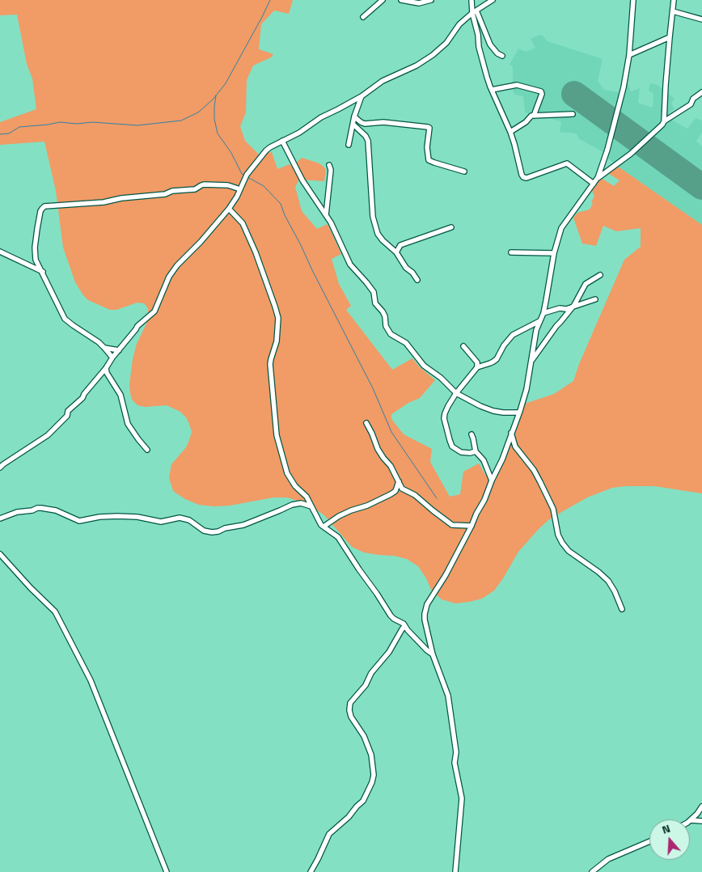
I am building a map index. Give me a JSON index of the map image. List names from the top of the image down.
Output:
{
  "north": "top"
}
